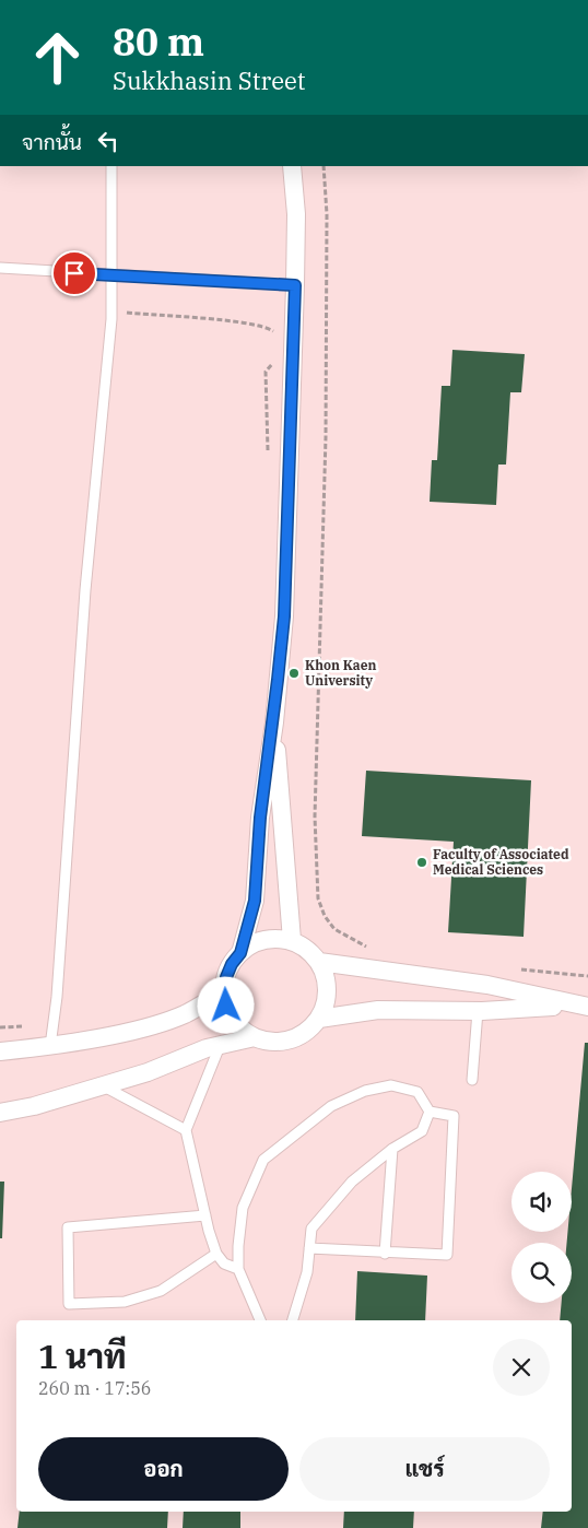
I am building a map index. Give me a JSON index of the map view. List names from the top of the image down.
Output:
{
  "places": ["Khon Kaen University", "Faculty of Associated Medical Sciences"],
  "page": {
    "turn": ["80 m", "Sukkhasin Street"],
    "then": "จากนั้น",
    "heading": ["1 นาที", "260 m · 17:56"],
    "buttons": ["ออก", "แชร์"]
  }
}
